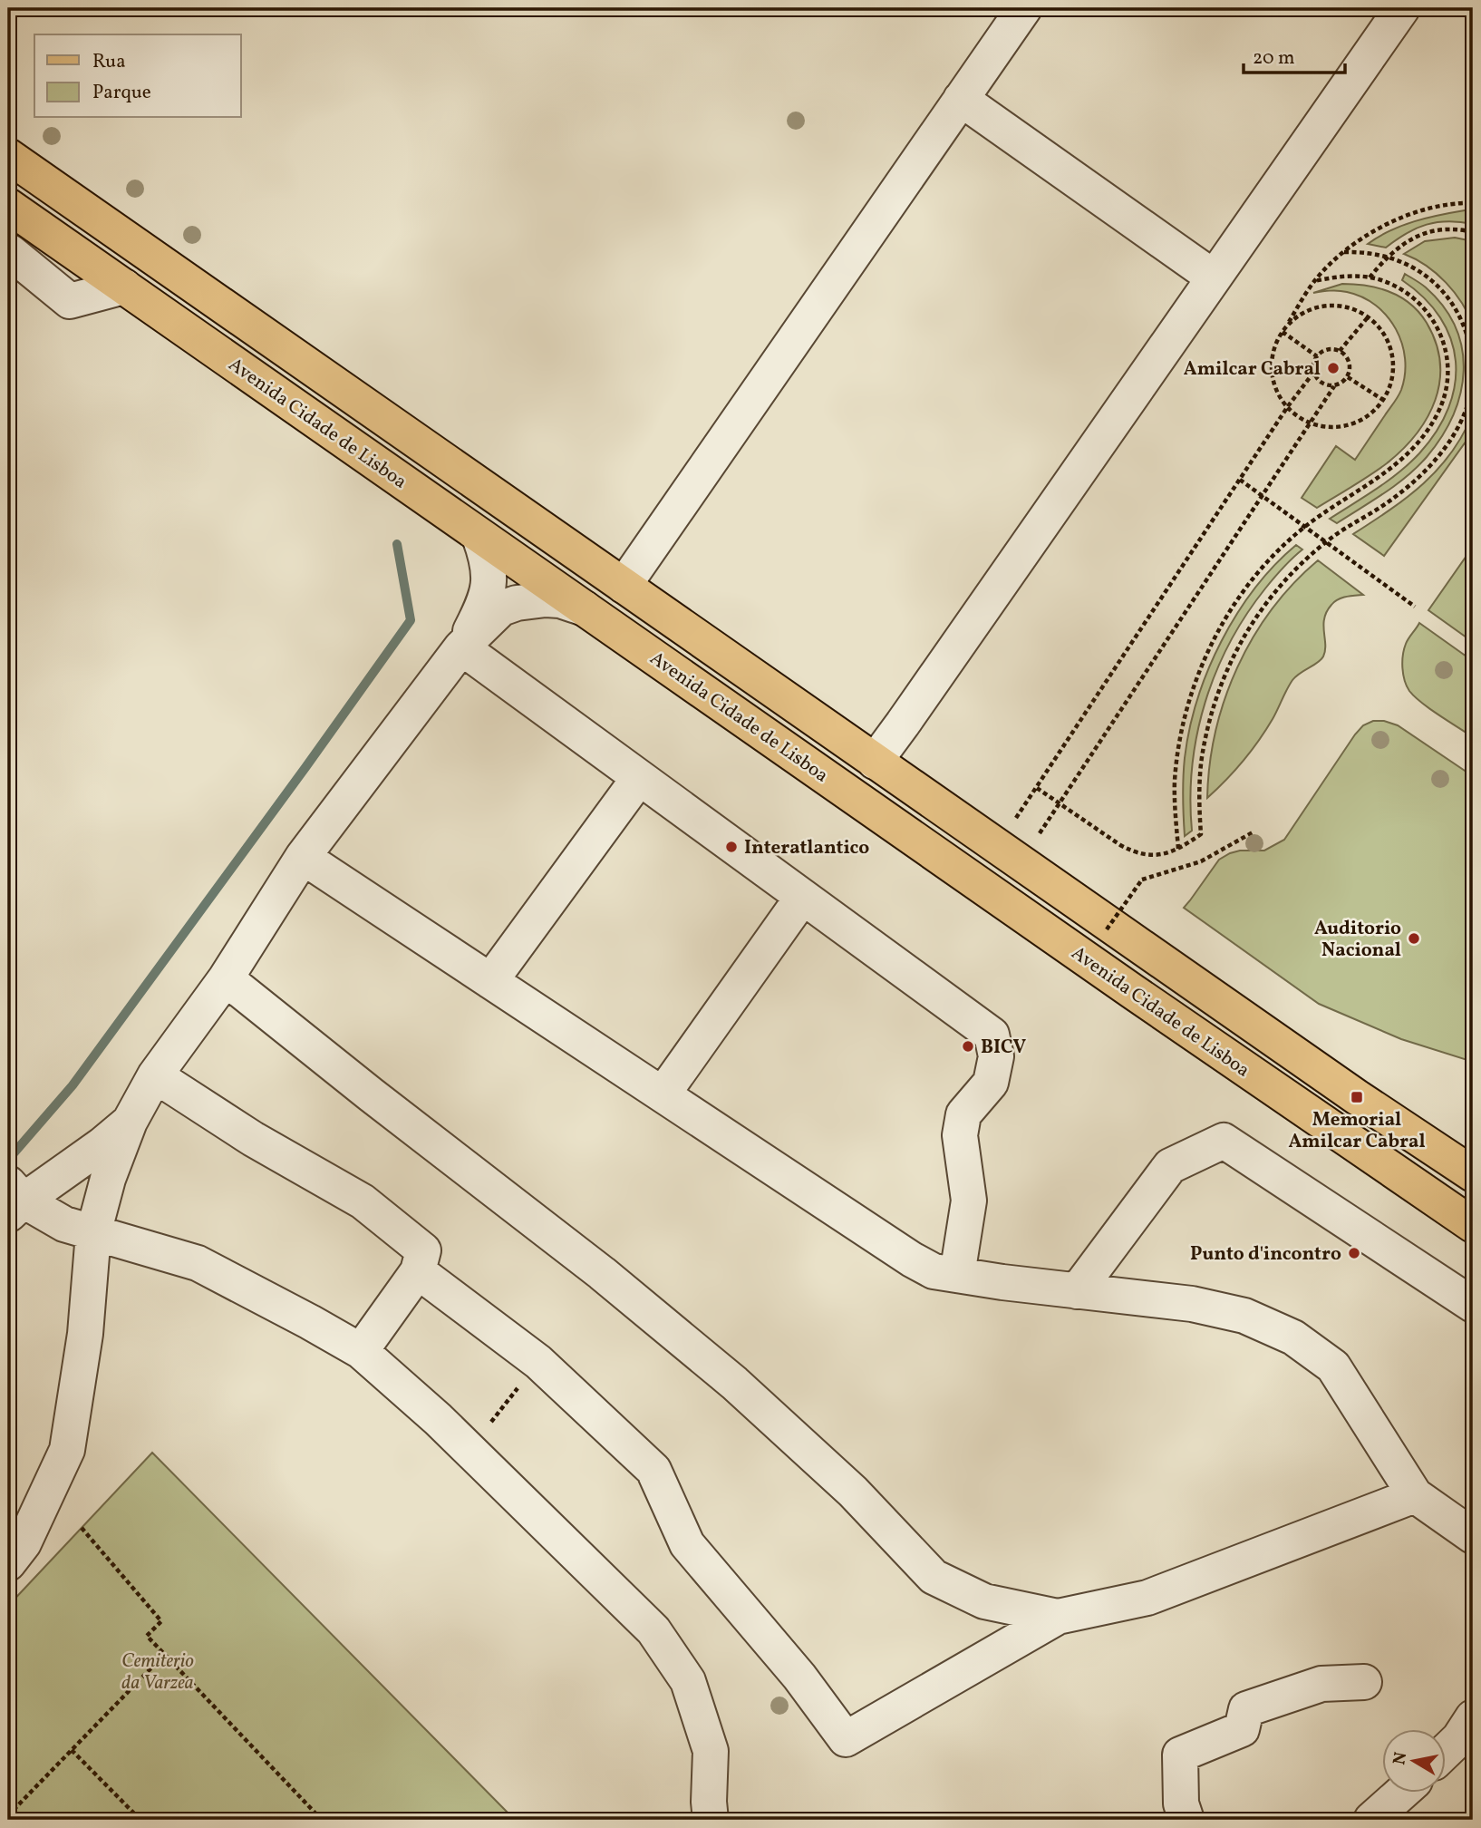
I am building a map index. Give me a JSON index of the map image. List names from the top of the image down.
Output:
{
  "streets": {
    "main road": ["Avenida Cidade de Lisboa"]
  },
  "parks": ["Cemiterio da Varzea"],
  "places": {
    "other": [
      "Amilcar Cabral",
      "Interatlantico",
      "Auditorio Nacional",
      "BICV",
      "Punto d'incontro"
    ],
    "transit": ["Memorial Amilcar Cabral"]
  },
  "legend": ["Rua", "Parque"],
  "scale_bar": "20 m",
  "north": "left"
}
